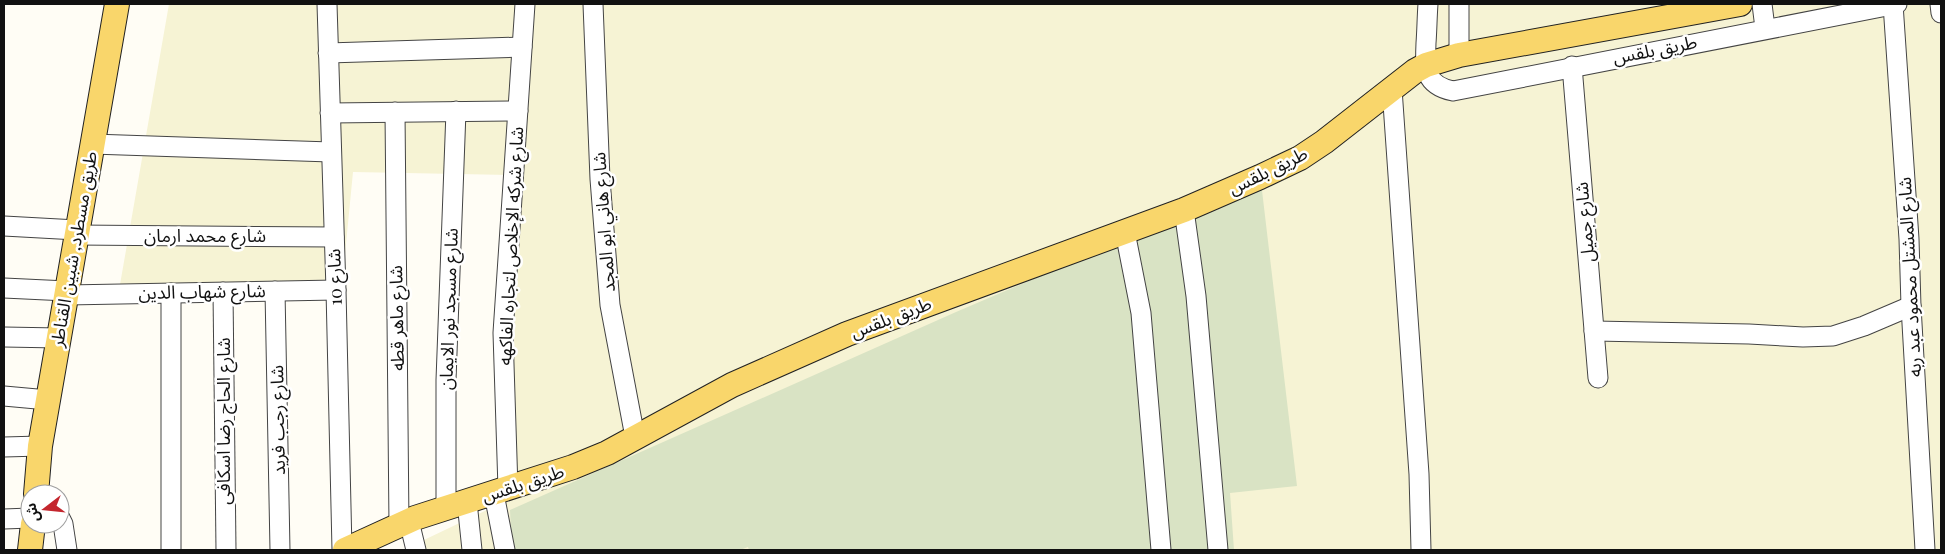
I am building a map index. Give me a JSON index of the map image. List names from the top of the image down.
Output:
{
  "streets": {
    "main road": ["طريق بلقس", "طريق مسطرد, شبين القناطر"],
    "street": [
      "شارع هاني ابو المجد",
      "شارع جميل",
      "شارع محمد ارمان",
      "شارع شركه الإخلاص لتجاره الفاكهه",
      "شارع 10",
      "شارع المشتل محمود عبد ربه",
      "شارع شهاب الدين",
      "شارع مسجد نور الايمان",
      "شارع ماهر قطه",
      "شارع رجب فريد",
      "شارع الحاج رضا اسكافى"
    ]
  },
  "crossings": [
    ["طريق بلقس", "شارع هاني ابو المجد"],
    ["طريق بلقس", "شارع جميل"],
    ["طريق بلقس", "شارع شركه الإخلاص لتجاره الفاكهه"],
    ["طريق بلقس", "شارع 10"],
    ["طريق بلقس", "شارع المشتل محمود عبد ربه"],
    ["طريق بلقس", "شارع مسجد نور الايمان"],
    ["طريق بلقس", "شارع ماهر قطه"],
    ["شارع محمد ارمان", "طريق مسطرد, شبين القناطر"],
    ["شارع محمد ارمان", "شارع 10"],
    ["طريق مسطرد, شبين القناطر", "شارع شهاب الدين"],
    ["شارع 10", "شارع شهاب الدين"],
    ["شارع شهاب الدين", "شارع رجب فريد"],
    ["شارع شهاب الدين", "شارع الحاج رضا اسكافى"]
  ],
  "north": "left"
}
